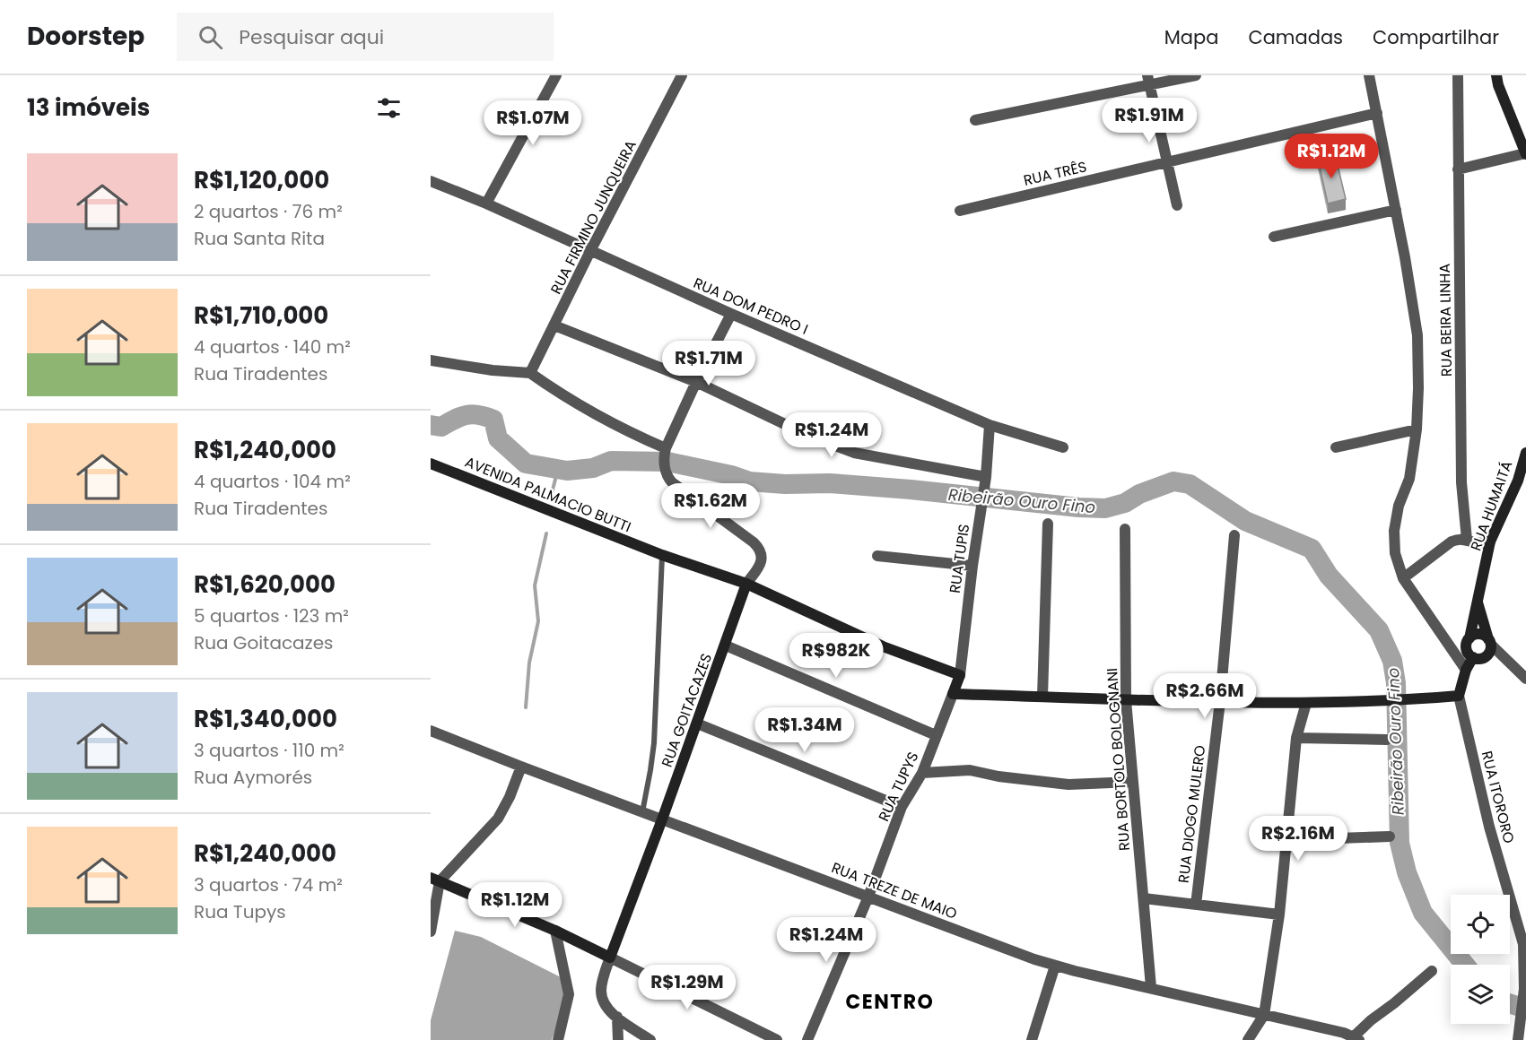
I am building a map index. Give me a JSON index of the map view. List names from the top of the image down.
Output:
{
  "streets": {
    "street": [
      "RUA TRÊS",
      "RUA FIRMINO JUNQUEIRA",
      "RUA DOM PEDRO I",
      "RUA BEIRA LINHA",
      "AVENIDA PALMACIO BUTTI",
      "RUA HUMAITÁ",
      "RUA TUPIS",
      "RUA GOITACAZES",
      "RUA BORTOLO BOLOGNANI",
      "RUA TUPYS",
      "RUA ITORORO",
      "RUA DIOGO MULERO",
      "RUA TREZE DE MAIO"
    ]
  },
  "crossings": [
    ["RUA FIRMINO JUNQUEIRA", "RUA DOM PEDRO I"],
    ["RUA DOM PEDRO I", "RUA TUPIS"],
    ["AVENIDA PALMACIO BUTTI", "RUA TUPIS"],
    ["AVENIDA PALMACIO BUTTI", "RUA GOITACAZES"],
    ["RUA HUMAITÁ", "RUA ITORORO"],
    ["RUA TUPIS", "RUA TUPYS"],
    ["RUA GOITACAZES", "RUA TREZE DE MAIO"],
    ["RUA BORTOLO BOLOGNANI", "RUA TREZE DE MAIO"],
    ["RUA TUPYS", "RUA TREZE DE MAIO"]
  ],
  "districts": ["CENTRO"],
  "water": ["Ribeirão Ouro Fino"],
  "page": {
    "header": "Doorstep",
    "search": "Pesquisar aqui",
    "nav": ["Mapa", "Camadas", "Compartilhar"],
    "heading": "13 imóveis",
    "price": [
      "R$1.91M",
      "R$1.07M",
      "R$1.12M",
      "R$1.71M",
      "R$1.24M",
      "R$1.62M",
      "R$982K",
      "R$2.66M",
      "R$1.34M",
      "R$2.16M",
      "R$1.12M",
      "R$1.24M",
      "R$1.29M"
    ],
    "list": [
      {
        "name": "R$1,120,000",
        "note": "2 quartos · 76 m² · Rua Santa Rita"
      },
      {
        "name": "R$1,710,000",
        "note": "4 quartos · 140 m² · Rua Tiradentes"
      },
      {
        "name": "R$1,240,000",
        "note": "4 quartos · 104 m² · Rua Tiradentes"
      },
      {
        "name": "R$1,620,000",
        "note": "5 quartos · 123 m² · Rua Goitacazes"
      },
      {
        "name": "R$1,340,000",
        "note": "3 quartos · 110 m² · Rua Aymorés"
      },
      {
        "name": "R$1,240,000",
        "note": "3 quartos · 74 m² · Rua Tupys"
      }
    ]
  }
}
